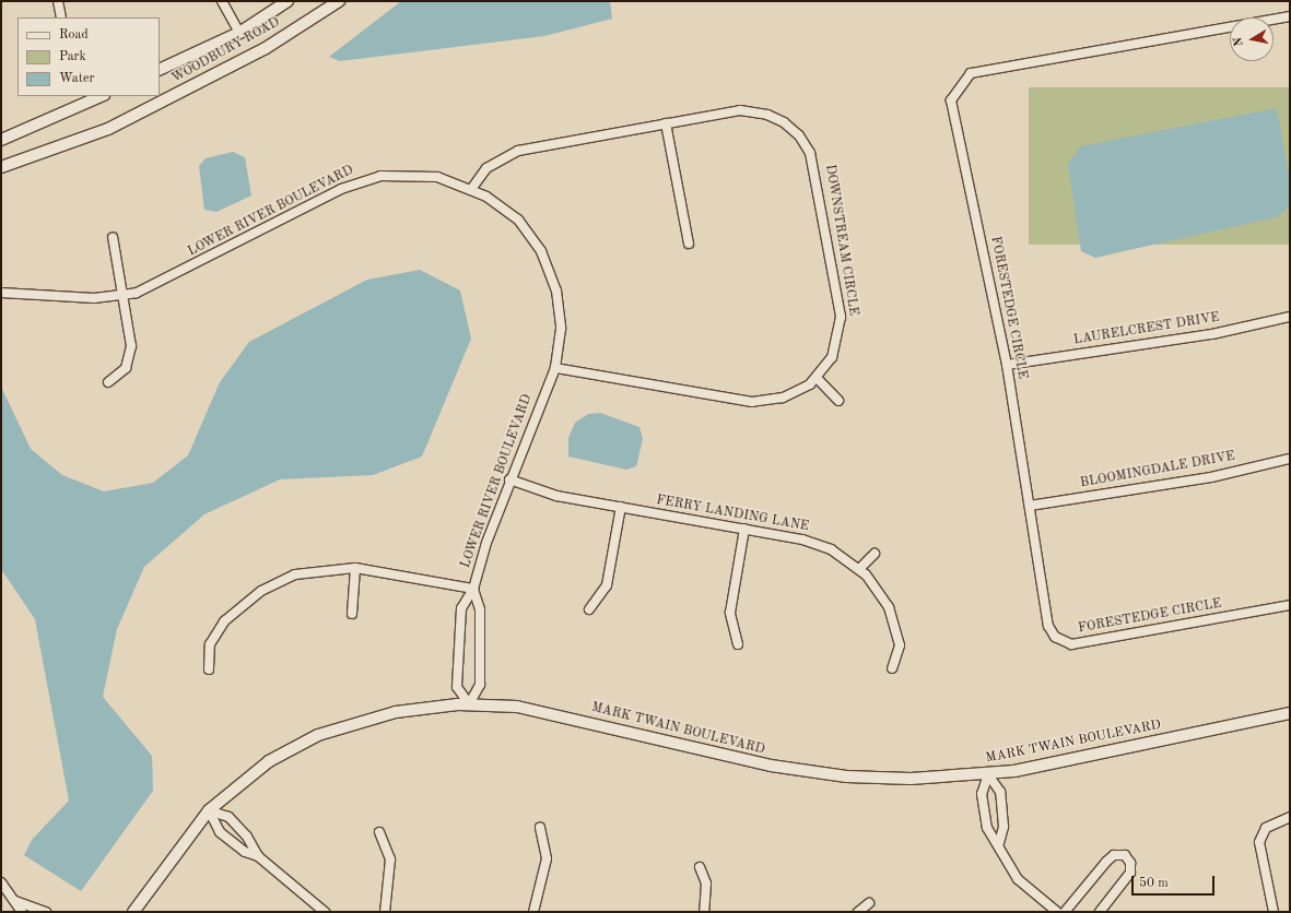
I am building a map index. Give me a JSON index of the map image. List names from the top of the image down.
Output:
{
  "streets": {
    "street": [
      "WOODBURY ROAD",
      "LOWER RIVER BOULEVARD",
      "DOWNSTREAM CIRCLE",
      "FORESTEDGE CIRCLE",
      "LAURELCREST DRIVE",
      "BLOOMINGDALE DRIVE",
      "FERRY LANDING LANE",
      "MARK TWAIN BOULEVARD"
    ]
  },
  "crossings": [
    ["LOWER RIVER BOULEVARD", "DOWNSTREAM CIRCLE"],
    ["LOWER RIVER BOULEVARD", "FERRY LANDING LANE"],
    ["LOWER RIVER BOULEVARD", "MARK TWAIN BOULEVARD"],
    ["FORESTEDGE CIRCLE", "LAURELCREST DRIVE"],
    ["FORESTEDGE CIRCLE", "BLOOMINGDALE DRIVE"]
  ],
  "legend": ["Road", "Park", "Water"],
  "scale_bar": "50 m",
  "north": "left"
}
